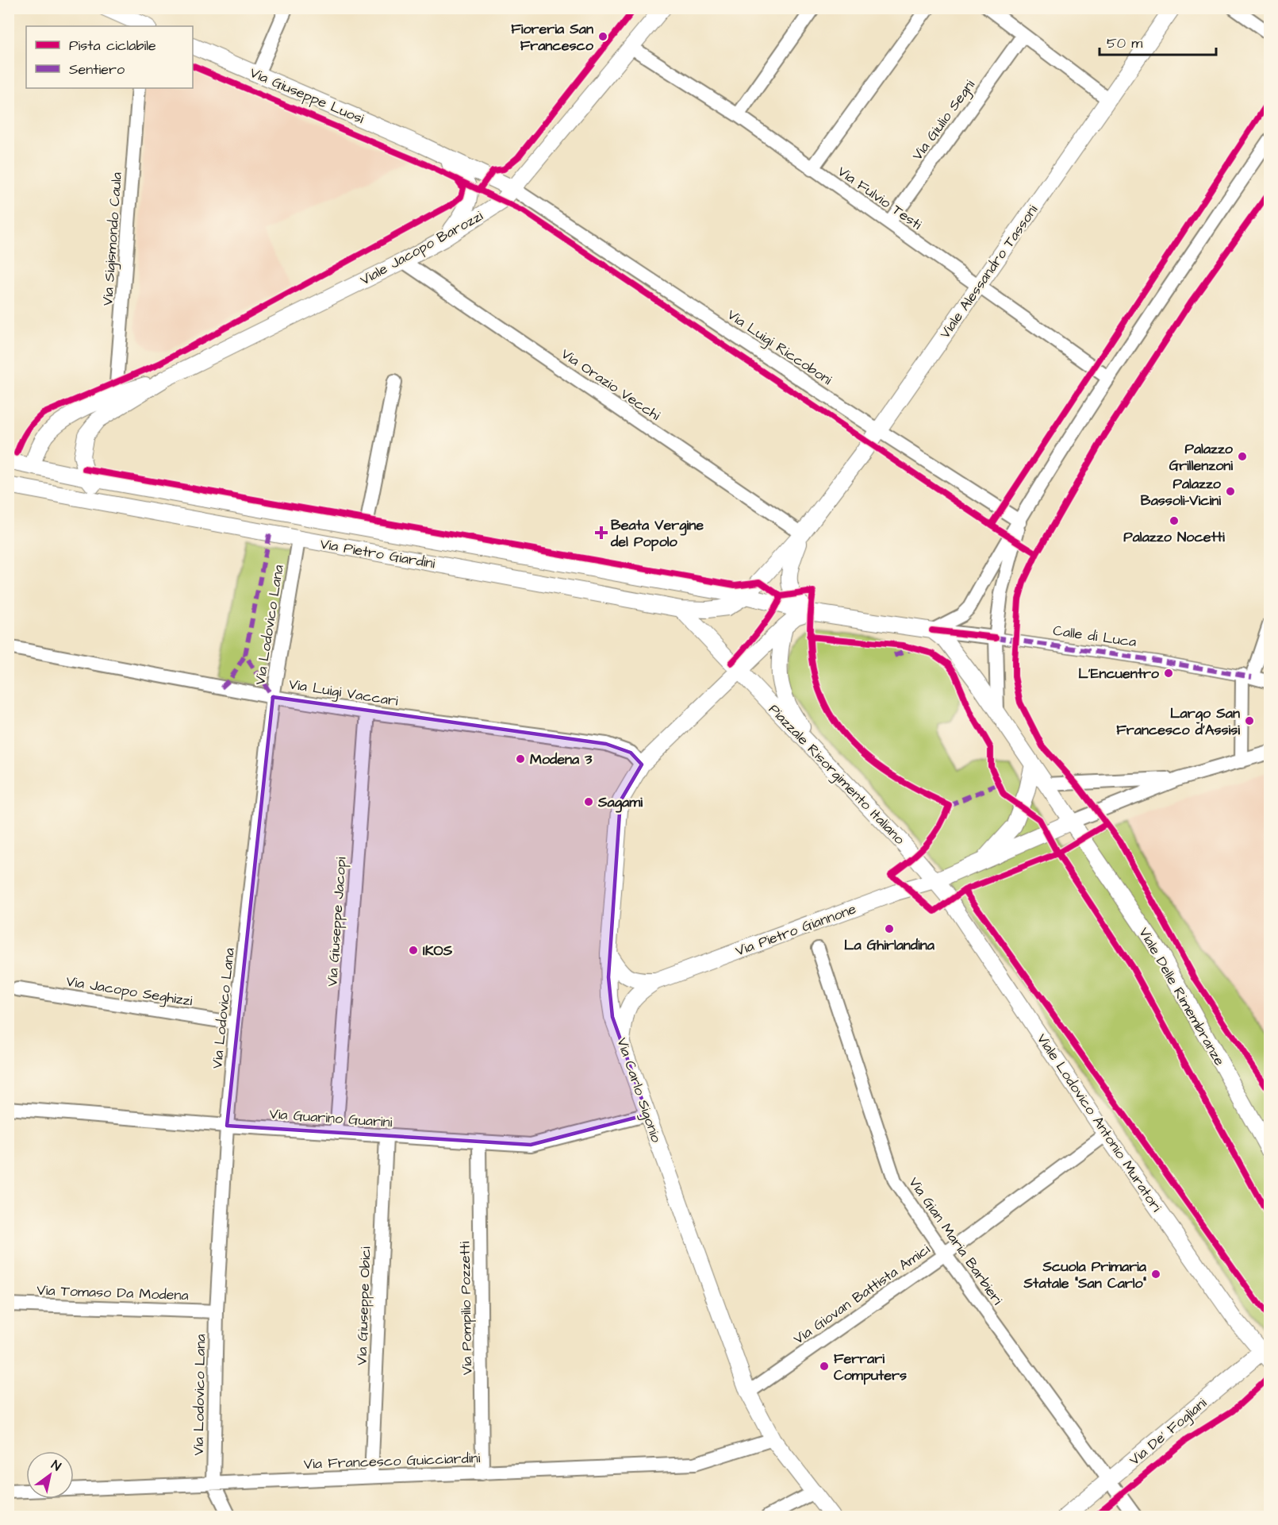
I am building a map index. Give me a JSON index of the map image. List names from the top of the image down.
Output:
{
  "streets": {
    "street": [
      "Via Giuseppe Luosi",
      "Via Giulio Segni",
      "Via Fulvio Testi",
      "Via Sigismondo Caula",
      "Viale Jacopo Barozzi",
      "Viale Alessandro Tassoni",
      "Via Luigi Riccoboni",
      "Via Orazio Vecchi",
      "Via Pietro Giardini",
      "Via Lodovico Lana",
      "Calle di Luca",
      "Via Luigi Vaccari",
      "Piazzale Risorgimento Italiano",
      "Via Giuseppe Jacopi",
      "Via Pietro Giannone",
      "Via Jacopo Seghizzi",
      "Viale Delle Rimembranze",
      "Via Carlo Sigonio",
      "Via Guarino Guarini",
      "Viale Lodovico Antonio Muratori",
      "Via Gian Maria Barbieri",
      "Via Tomaso Da Modena",
      "Via Giovan Battista Amici",
      "Via Giuseppe Obici",
      "Via Pompilio Pozzetti",
      "Via De' Fogliani",
      "Via Francesco Guicciardini"
    ]
  },
  "crossings": [
    ["Via Giuseppe Luosi", "Viale Jacopo Barozzi"],
    ["Via Giuseppe Luosi", "Via Luigi Riccoboni"],
    ["Via Giulio Segni", "Via Fulvio Testi"],
    ["Via Fulvio Testi", "Viale Jacopo Barozzi"],
    ["Via Fulvio Testi", "Viale Alessandro Tassoni"],
    ["Via Sigismondo Caula", "Viale Jacopo Barozzi"],
    ["Viale Jacopo Barozzi", "Via Luigi Riccoboni"],
    ["Viale Jacopo Barozzi", "Via Orazio Vecchi"],
    ["Viale Jacopo Barozzi", "Via Pietro Giardini"],
    ["Viale Alessandro Tassoni", "Via Luigi Riccoboni"],
    ["Viale Alessandro Tassoni", "Via Orazio Vecchi"],
    ["Viale Alessandro Tassoni", "Via Pietro Giardini"],
    ["Via Pietro Giardini", "Via Lodovico Lana"],
    ["Via Pietro Giardini", "Piazzale Risorgimento Italiano"],
    ["Via Lodovico Lana", "Via Luigi Vaccari"],
    ["Via Lodovico Lana", "Via Jacopo Seghizzi"],
    ["Via Lodovico Lana", "Via Guarino Guarini"],
    ["Via Lodovico Lana", "Via Tomaso Da Modena"],
    ["Via Lodovico Lana", "Via Francesco Guicciardini"],
    ["Via Luigi Vaccari", "Via Giuseppe Jacopi"],
    ["Via Luigi Vaccari", "Via Carlo Sigonio"],
    ["Piazzale Risorgimento Italiano", "Via Pietro Giannone"],
    ["Piazzale Risorgimento Italiano", "Via Carlo Sigonio"],
    ["Piazzale Risorgimento Italiano", "Viale Lodovico Antonio Muratori"],
    ["Via Giuseppe Jacopi", "Via Guarino Guarini"],
    ["Via Pietro Giannone", "Via Carlo Sigonio"],
    ["Via Pietro Giannone", "Viale Lodovico Antonio Muratori"],
    ["Via Carlo Sigonio", "Via Guarino Guarini"],
    ["Via Carlo Sigonio", "Via Giovan Battista Amici"],
    ["Via Carlo Sigonio", "Via Francesco Guicciardini"],
    ["Via Guarino Guarini", "Via Giuseppe Obici"],
    ["Via Guarino Guarini", "Via Pompilio Pozzetti"],
    ["Viale Lodovico Antonio Muratori", "Via Giovan Battista Amici"],
    ["Viale Lodovico Antonio Muratori", "Via De' Fogliani"],
    ["Via Gian Maria Barbieri", "Via Giovan Battista Amici"],
    ["Via Gian Maria Barbieri", "Via De' Fogliani"],
    ["Via Giuseppe Obici", "Via Francesco Guicciardini"],
    ["Via Pompilio Pozzetti", "Via Francesco Guicciardini"]
  ],
  "places": {
    "other": [
      "Fioreria San Francesco",
      "Palazzo Grillenzoni",
      "Palazzo Bassoli–Vicini",
      "Palazzo Nocetti",
      "L'Encuentro",
      "Largo San Francesco d’Assisi",
      "Modena 3",
      "Sagami",
      "La Ghirlandina",
      "IKOS",
      "Scuola Primaria Statale \"San Carlo\"",
      "Ferrari Computers"
    ],
    "health": ["Beata Vergine del Popolo"]
  },
  "legend": ["Pista ciclabile", "Sentiero"],
  "scale_bar": "50 m",
  "north": "top right"
}
